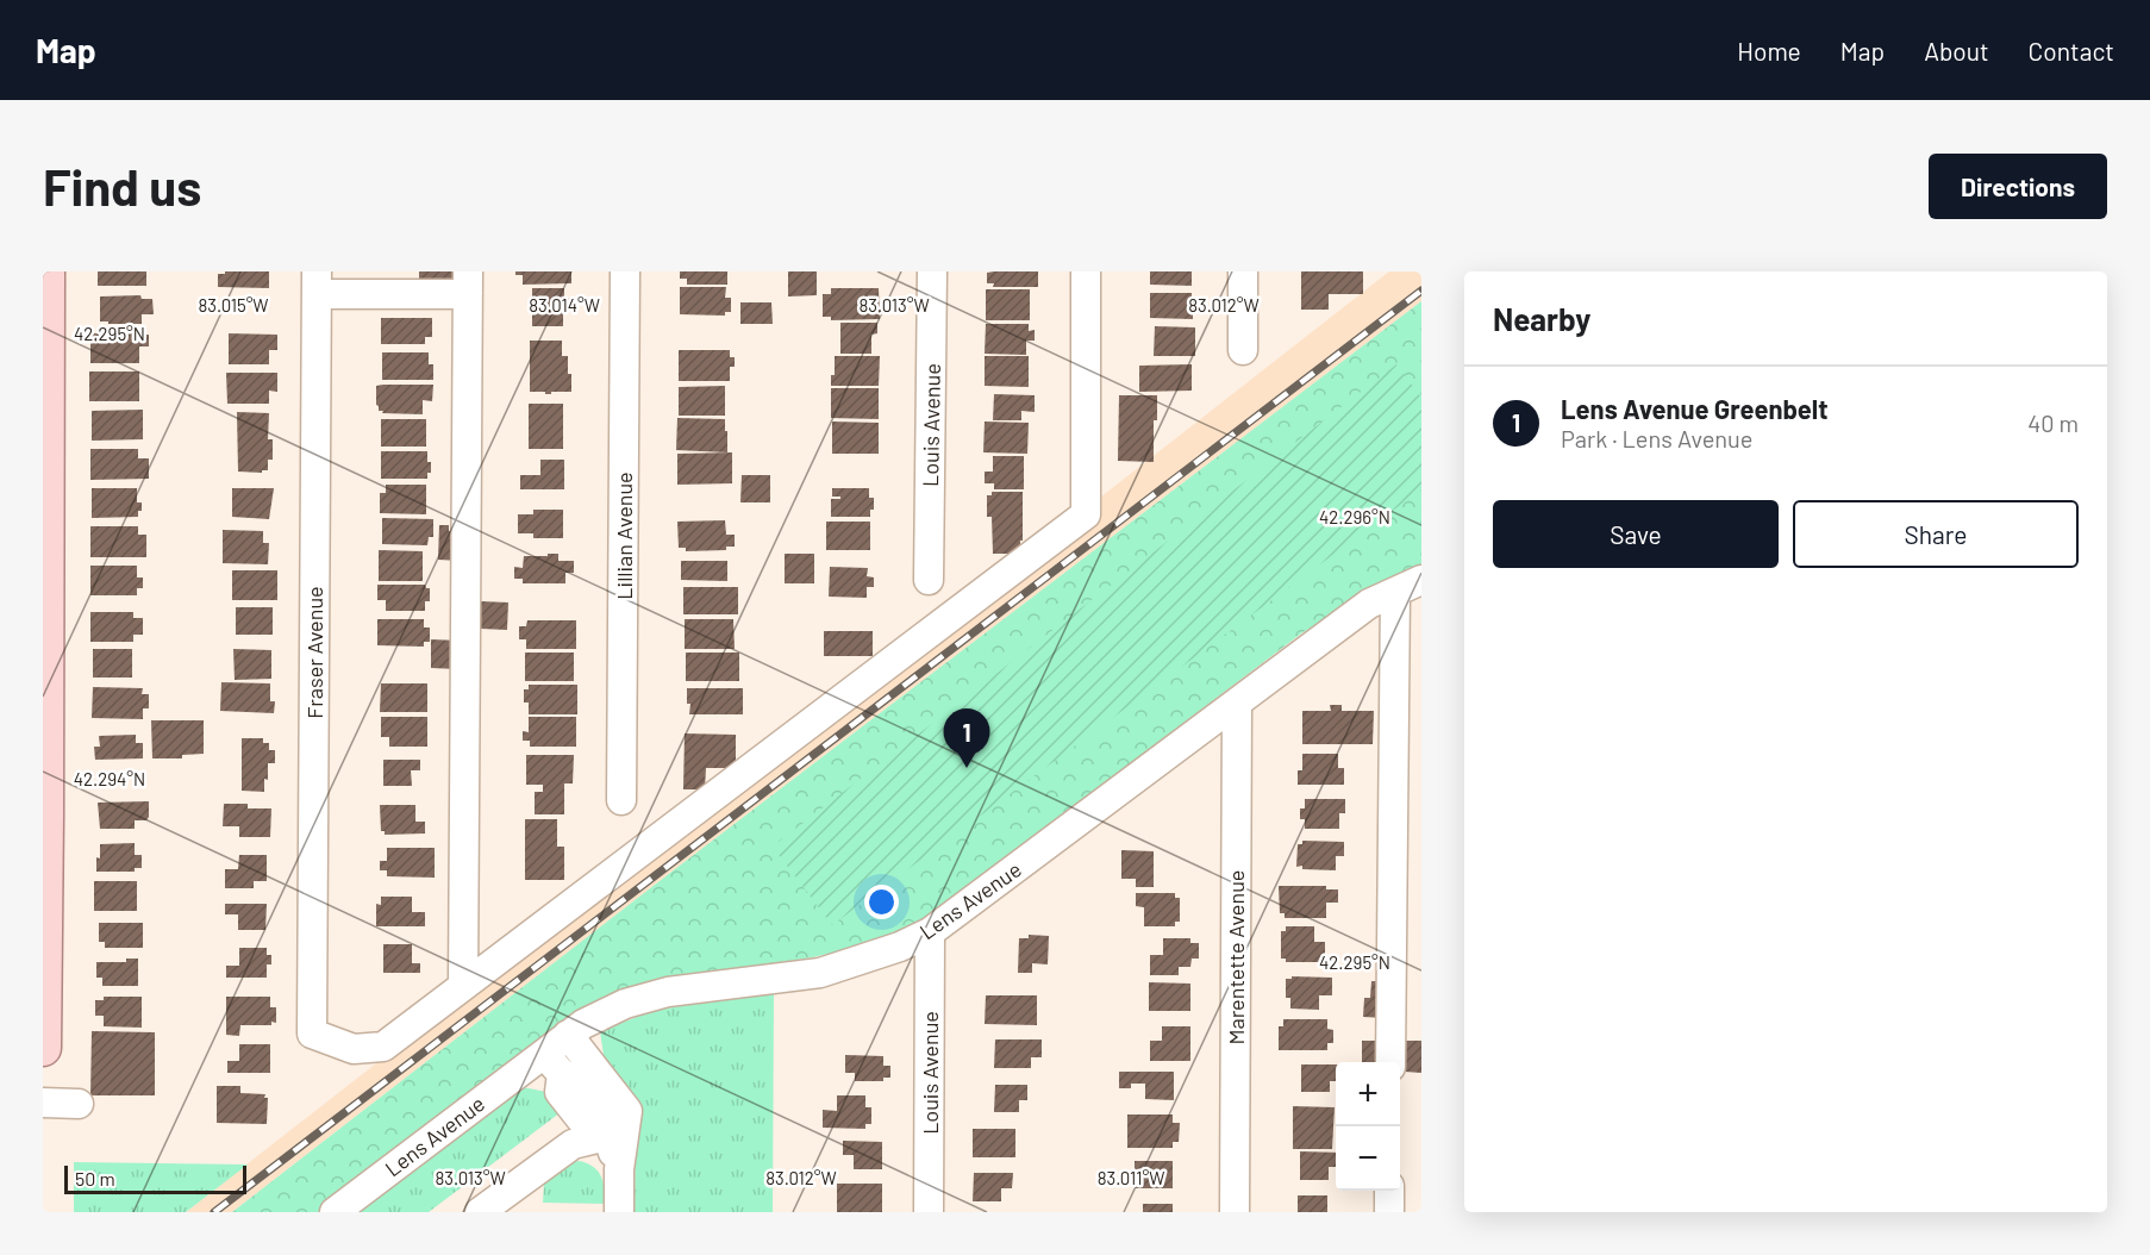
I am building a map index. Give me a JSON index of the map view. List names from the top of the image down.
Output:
{
  "streets": {
    "street": [
      "Louis Avenue",
      "Lillian Avenue",
      "Fraser Avenue",
      "Lens Avenue",
      "Marentette Avenue"
    ]
  },
  "crossings": [
    ["Louis Avenue", "Lens Avenue"],
    ["Lens Avenue", "Marentette Avenue"]
  ],
  "scale_bar": "50 m",
  "page": {
    "header": "Map",
    "nav": [
      "Home",
      "Map",
      "About",
      "Contact"
    ],
    "buttons": [
      "Directions",
      ["Save", "Share"]
    ],
    "title": "Find us",
    "heading": "Nearby",
    "list": [
      {
        "mark": "1",
        "name": "Lens Avenue Greenbelt",
        "note": "Park · Lens Avenue",
        "value": "40 m"
      }
    ],
    "pins": "1",
    "map_buttons": ["+", "−"],
    "scale": "50 m"
  },
  "coordinates": [
    "83.015°W",
    "83.014°W",
    "83.013°W",
    "83.012°W",
    "42.295°N",
    "42.296°N",
    "42.294°N",
    "83.011°W"
  ]
}
